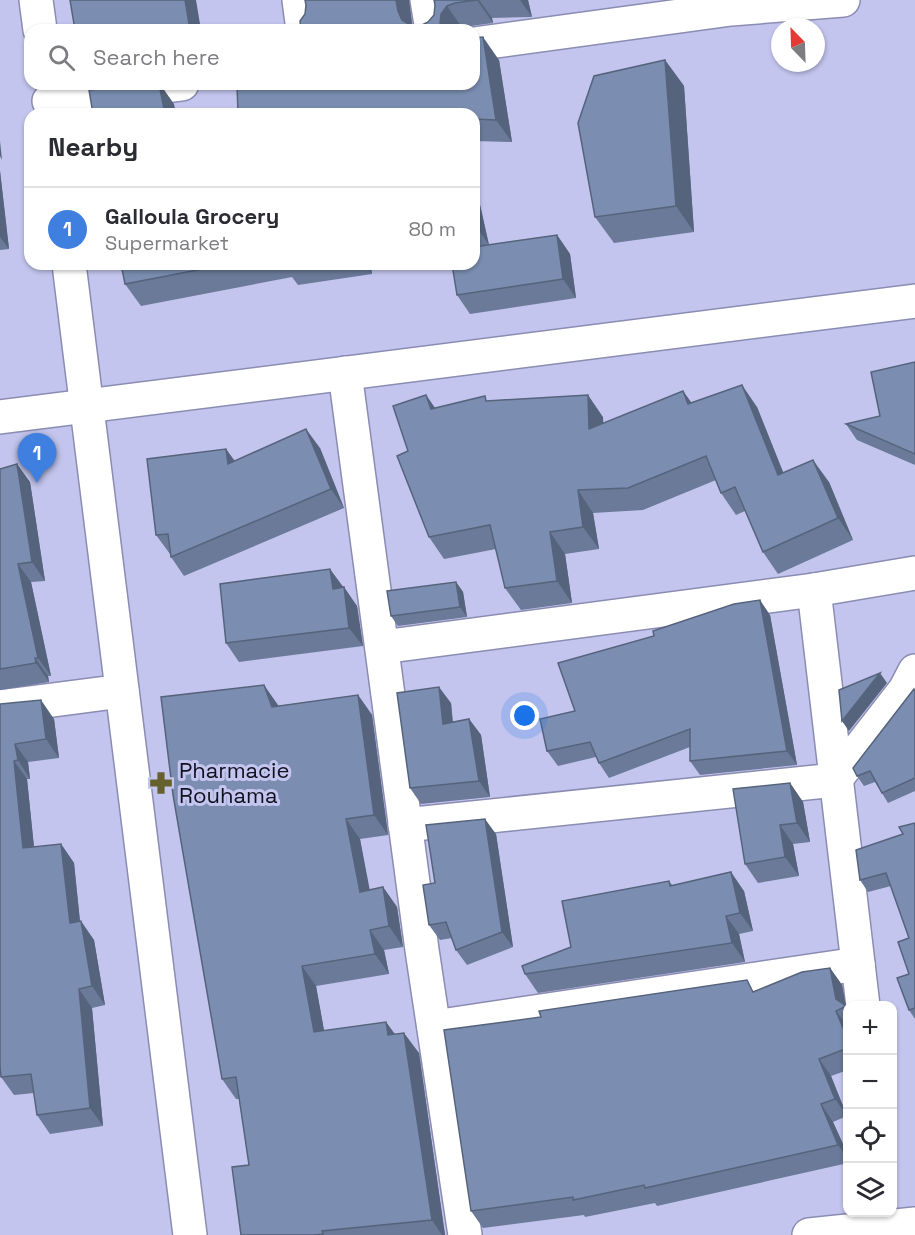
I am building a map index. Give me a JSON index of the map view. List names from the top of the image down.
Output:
{
  "places": {
    "pharmacy": ["Pharmacie Rouhama"]
  },
  "north": "top left",
  "page": {
    "search": "Search here",
    "heading": "Nearby",
    "list": [
      {
        "mark": "1",
        "name": "Galloula Grocery",
        "note": "Supermarket",
        "value": "80 m"
      }
    ],
    "pins": "1",
    "map_buttons": ["+", "−"]
  }
}
